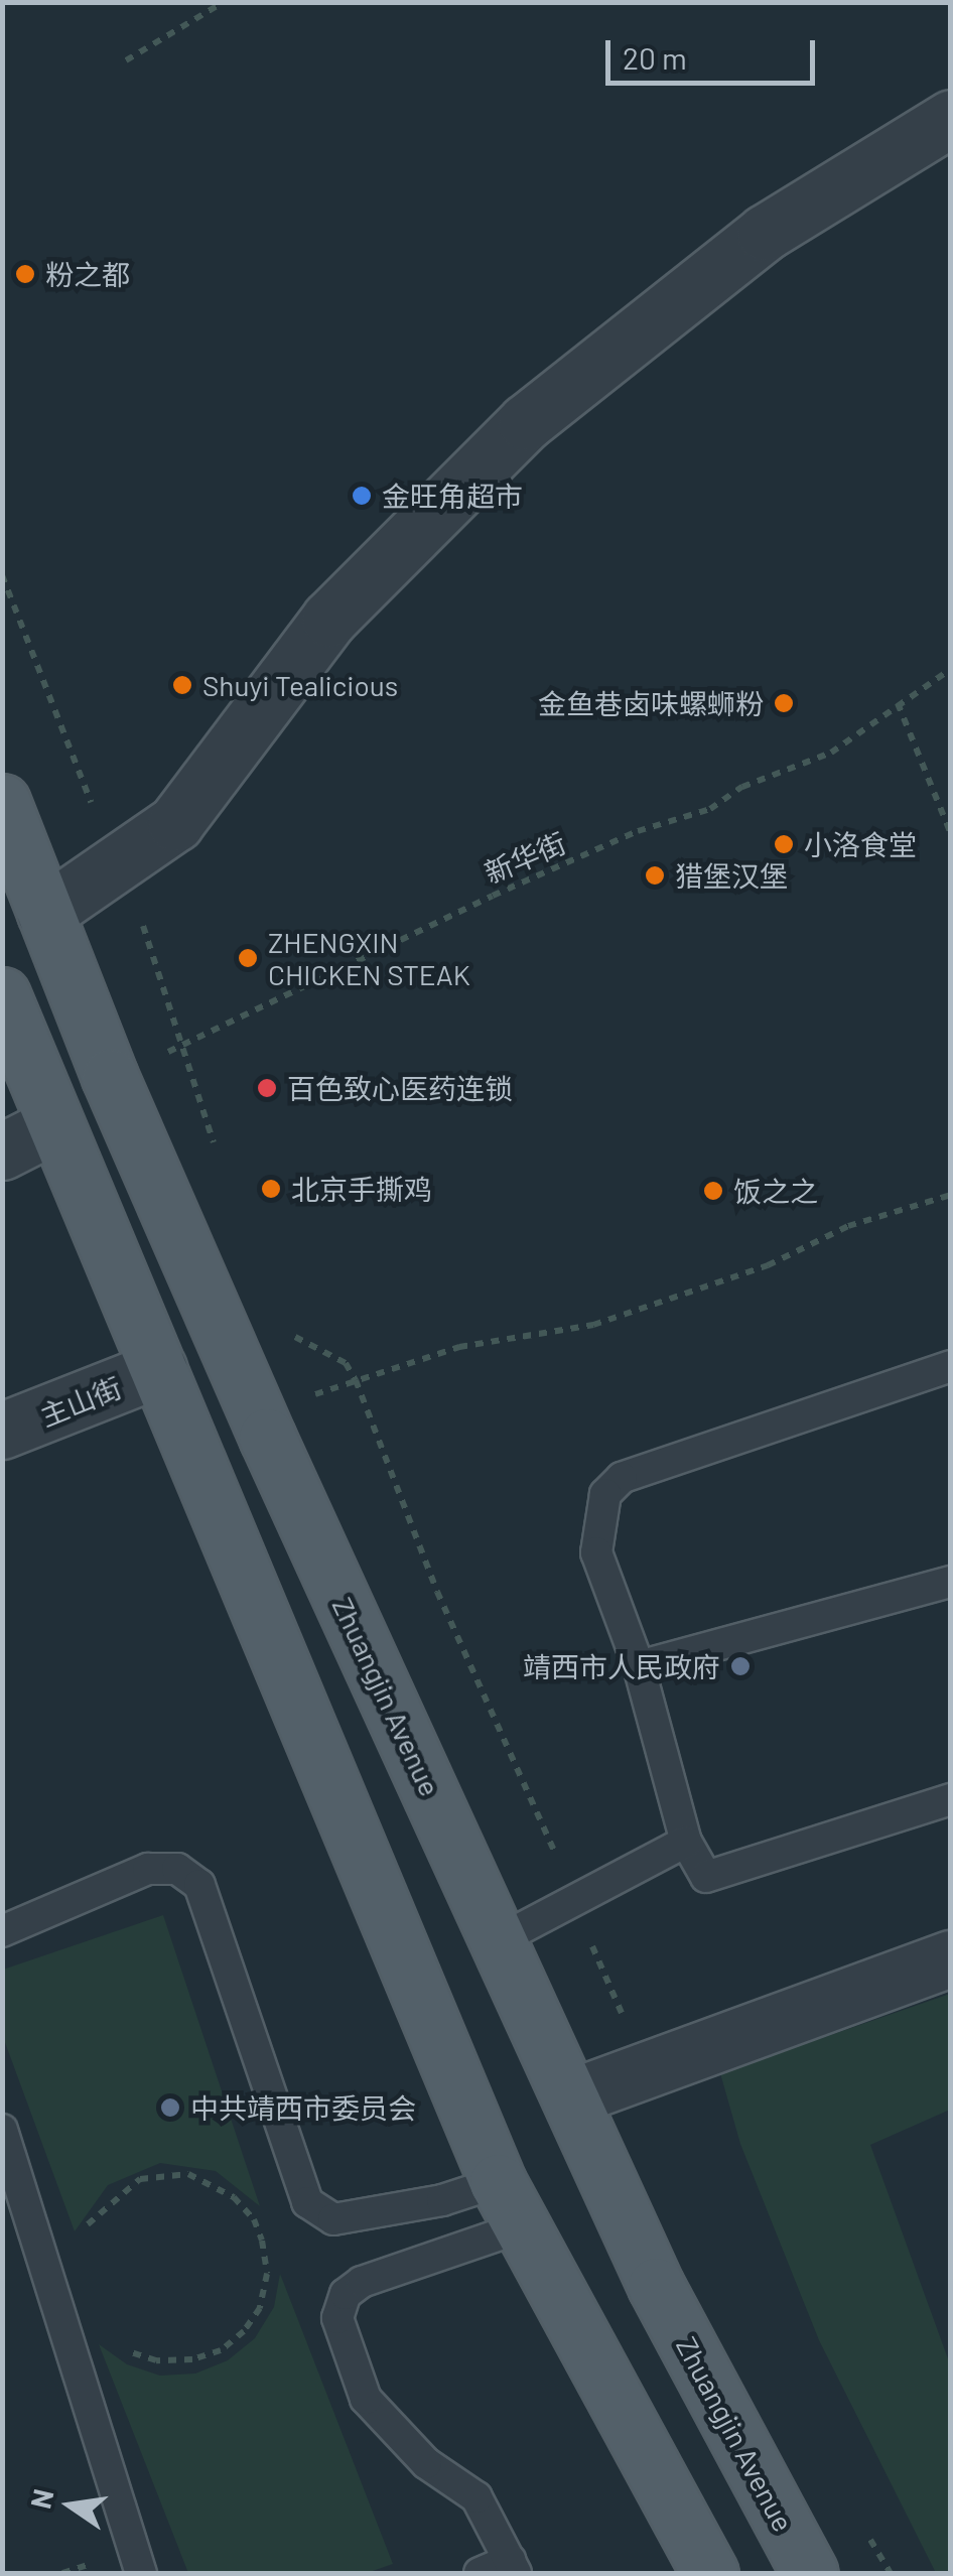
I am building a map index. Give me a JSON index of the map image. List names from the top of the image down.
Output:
{
  "streets": {
    "main road": ["Zhuangjin Avenue"],
    "street": ["主山街"],
    "path": ["新华街"]
  },
  "crossings": [
    ["新华街", "Zhuangjin Avenue"]
  ],
  "places": [
    "粉之都",
    "金旺角超市",
    "Shuyi Tealicious",
    "金鱼巷卤味螺蛳粉",
    "小洛食堂",
    "猎堡汉堡",
    "ZHENGXIN CHICKEN STEAK",
    "百色致心医药连锁",
    "北京手撕鸡",
    "饭之之",
    "靖西市人民政府",
    "中共靖西市委员会"
  ],
  "scale_bar": "20 m",
  "north": "left"
}
